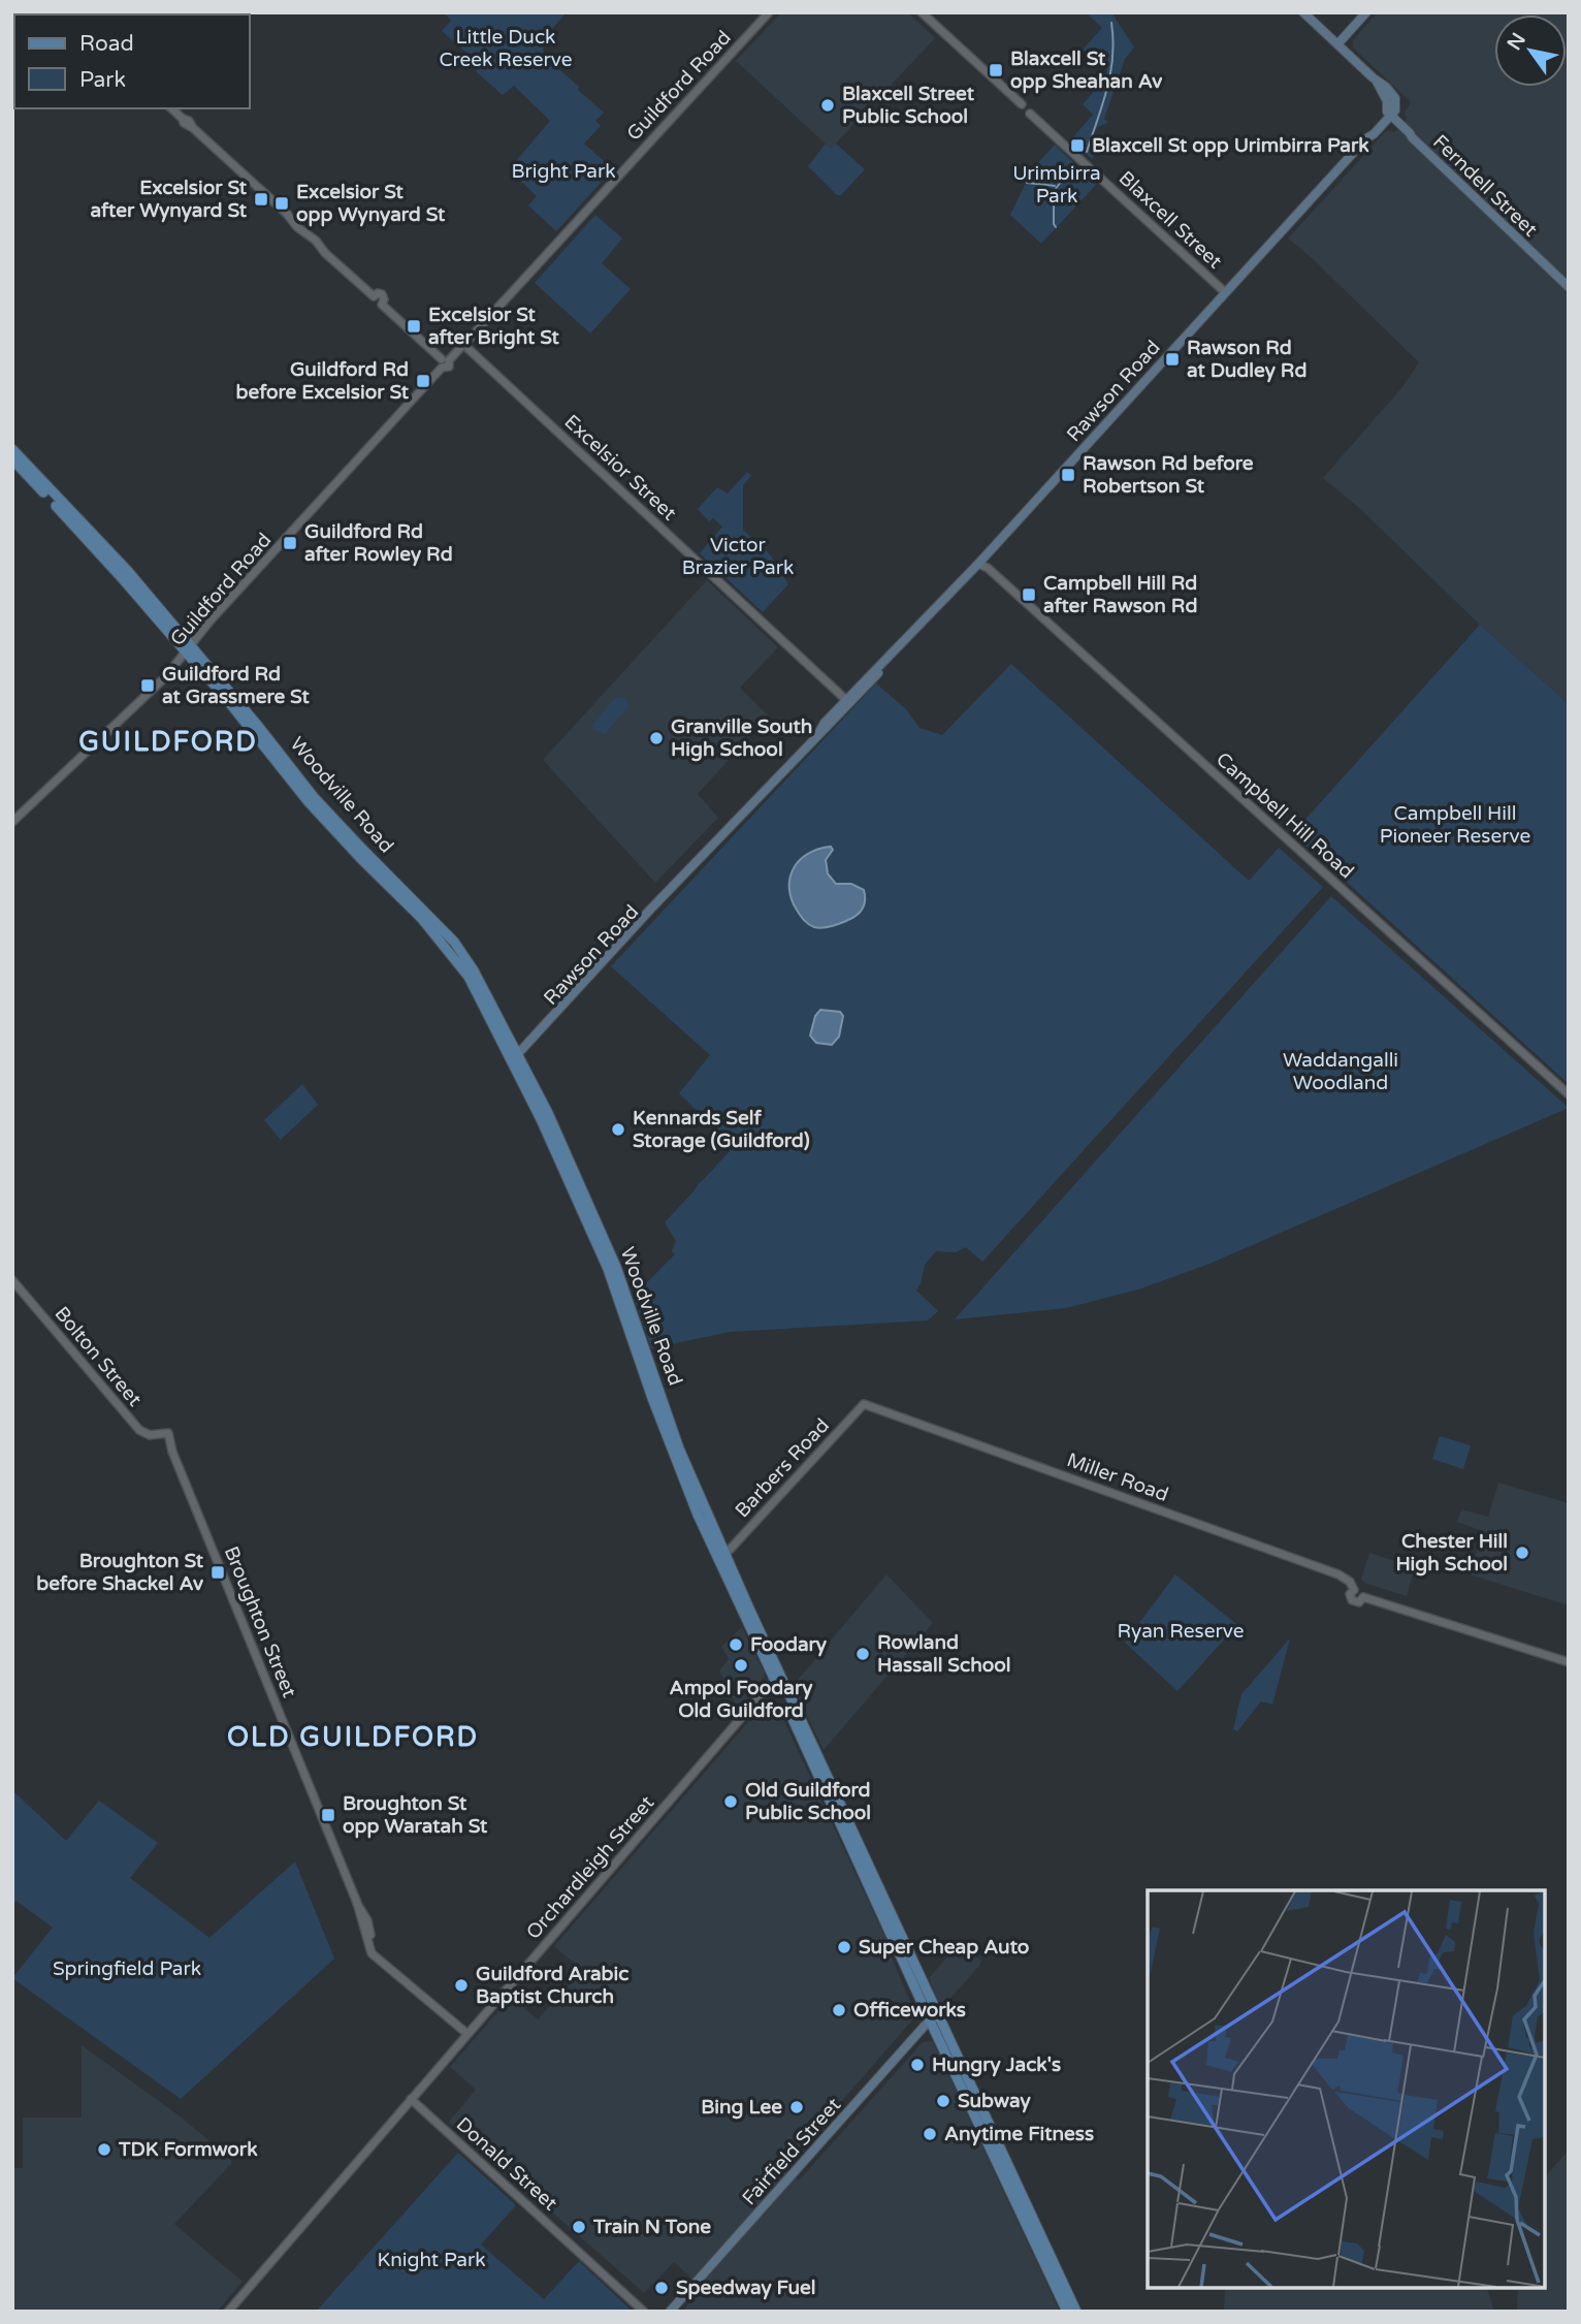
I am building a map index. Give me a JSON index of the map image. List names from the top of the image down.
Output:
{
  "streets": {
    "main road": [
      "Ferndell Street",
      "Rawson Road",
      "Woodville Road",
      "Fairfield Street"
    ],
    "street": [
      "Guildford Road",
      "Blaxcell Street",
      "Excelsior Street",
      "Campbell Hill Road",
      "Bolton Street",
      "Barbers Road",
      "Miller Road",
      "Broughton Street",
      "Orchardleigh Street",
      "Donald Street"
    ]
  },
  "crossings": [
    ["Guildford Road", "Excelsior Street"],
    ["Guildford Road", "Woodville Road"],
    ["Ferndell Street", "Rawson Road"],
    ["Blaxcell Street", "Rawson Road"],
    ["Rawson Road", "Excelsior Street"],
    ["Rawson Road", "Woodville Road"],
    ["Rawson Road", "Campbell Hill Road"],
    ["Woodville Road", "Barbers Road"],
    ["Woodville Road", "Orchardleigh Street"],
    ["Woodville Road", "Fairfield Street"],
    ["Bolton Street", "Broughton Street"],
    ["Barbers Road", "Miller Road"],
    ["Broughton Street", "Orchardleigh Street"],
    ["Orchardleigh Street", "Donald Street"]
  ],
  "districts": ["GUILDFORD", "OLD GUILDFORD"],
  "parks": [
    "Little Duck Creek Reserve",
    "Bright Park",
    "Urimbirra Park",
    "Victor Brazier Park",
    "Campbell Hill Pioneer Reserve",
    "Waddangalli Woodland",
    "Ryan Reserve",
    "Springfield Park",
    "Knight Park"
  ],
  "places": {
    "transit": [
      "Blaxcell St opp Sheahan Av",
      "Blaxcell St opp Urimbirra Park",
      "Excelsior St after Wynyard St",
      "Excelsior St opp Wynyard St",
      "Excelsior St after Bright St",
      "Rawson Rd at Dudley Rd",
      "Guildford Rd before Excelsior St",
      "Rawson Rd before Robertson St",
      "Guildford Rd after Rowley Rd",
      "Campbell Hill Rd after Rawson Rd",
      "Guildford Rd at Grassmere St",
      "Broughton St before Shackel Av",
      "Broughton St opp Waratah St"
    ],
    "other": [
      "Blaxcell Street Public School",
      "Granville South High School",
      "Kennards Self Storage (Guildford)",
      "Chester Hill High School",
      "Foodary",
      "Rowland Hassall School",
      "Ampol Foodary Old Guildford",
      "Old Guildford Public School",
      "Super Cheap Auto",
      "Guildford Arabic Baptist Church",
      "Officeworks",
      "Hungry Jack's",
      "Subway",
      "Bing Lee",
      "Anytime Fitness",
      "TDK Formwork",
      "Train N Tone",
      "Speedway Fuel"
    ]
  },
  "legend": ["Road", "Park"],
  "north": "top left"
}
